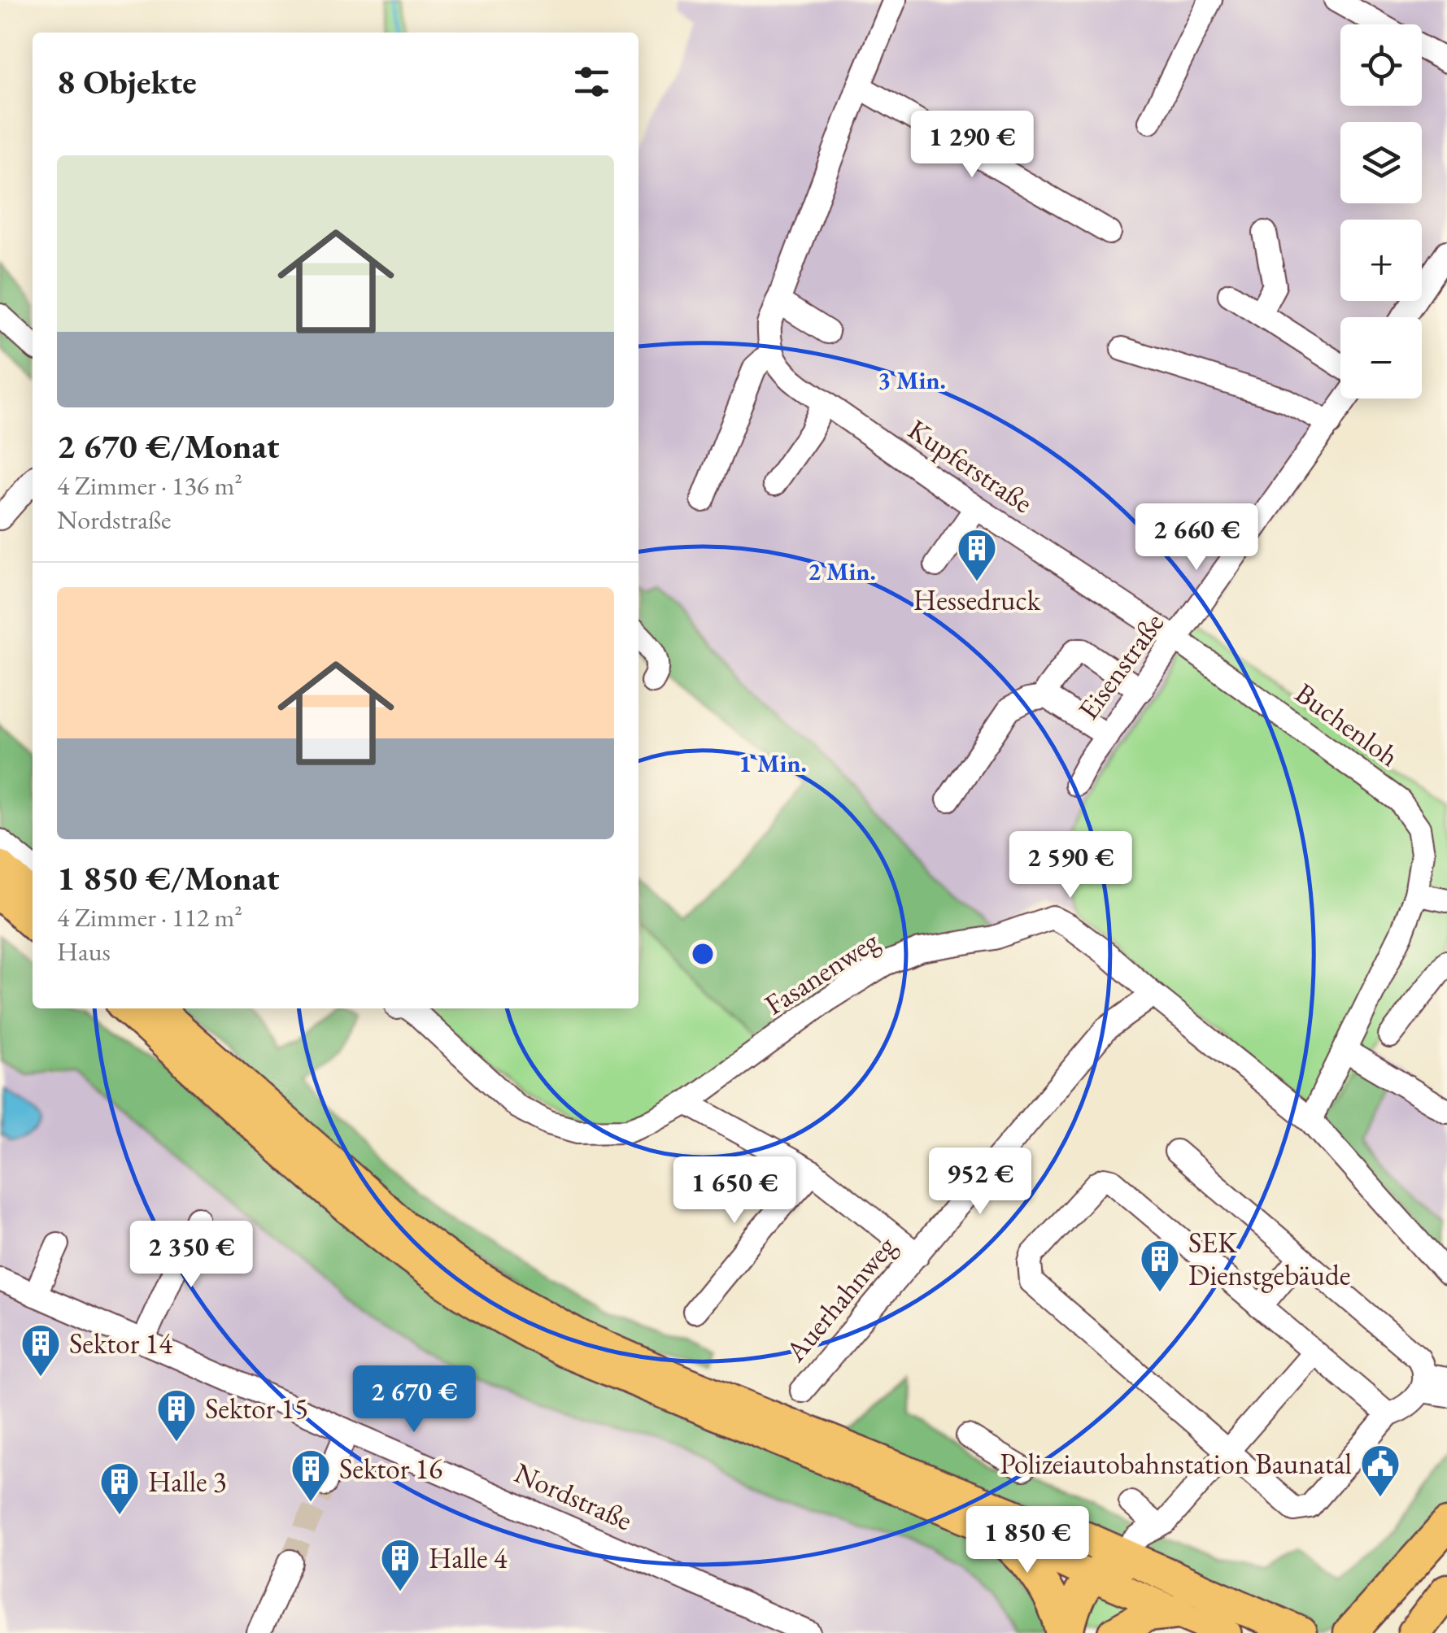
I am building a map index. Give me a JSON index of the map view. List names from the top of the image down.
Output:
{
  "streets": {
    "street": [
      "Kupferstraße",
      "Eisenstraße",
      "Buchenloh",
      "Fasanenweg",
      "Auerhahnweg",
      "Nordstraße"
    ]
  },
  "crossings": [
    ["Kupferstraße", "Eisenstraße"],
    ["Kupferstraße", "Buchenloh"],
    ["Eisenstraße", "Buchenloh"],
    ["Buchenloh", "Fasanenweg"],
    ["Fasanenweg", "Auerhahnweg"]
  ],
  "places": {
    "building": [
      "Hessedruck",
      "SEK Dienstgebäude",
      "Sektor 14",
      "Sektor 15",
      "Sektor 16",
      "Halle 3",
      "Halle 4"
    ],
    "public building": ["Polizeiautobahnstation Baunatal"]
  },
  "page": {
    "map_buttons": ["+", "−"],
    "heading": "8 Objekte",
    "price": [
      "1 290 €",
      "2 660 €",
      "2 590 €",
      "952 €",
      "1 650 €",
      "2 350 €",
      "2 670 €",
      "1 850 €"
    ],
    "list": [
      {
        "name": "2 670 €/Monat",
        "note": "4 Zimmer · 136 m² · Nordstraße"
      },
      {
        "name": "1 850 €/Monat",
        "note": "4 Zimmer · 112 m² · Haus"
      }
    ]
  },
  "rings": ["3 Min.", "2 Min.", "1 Min."]
}
